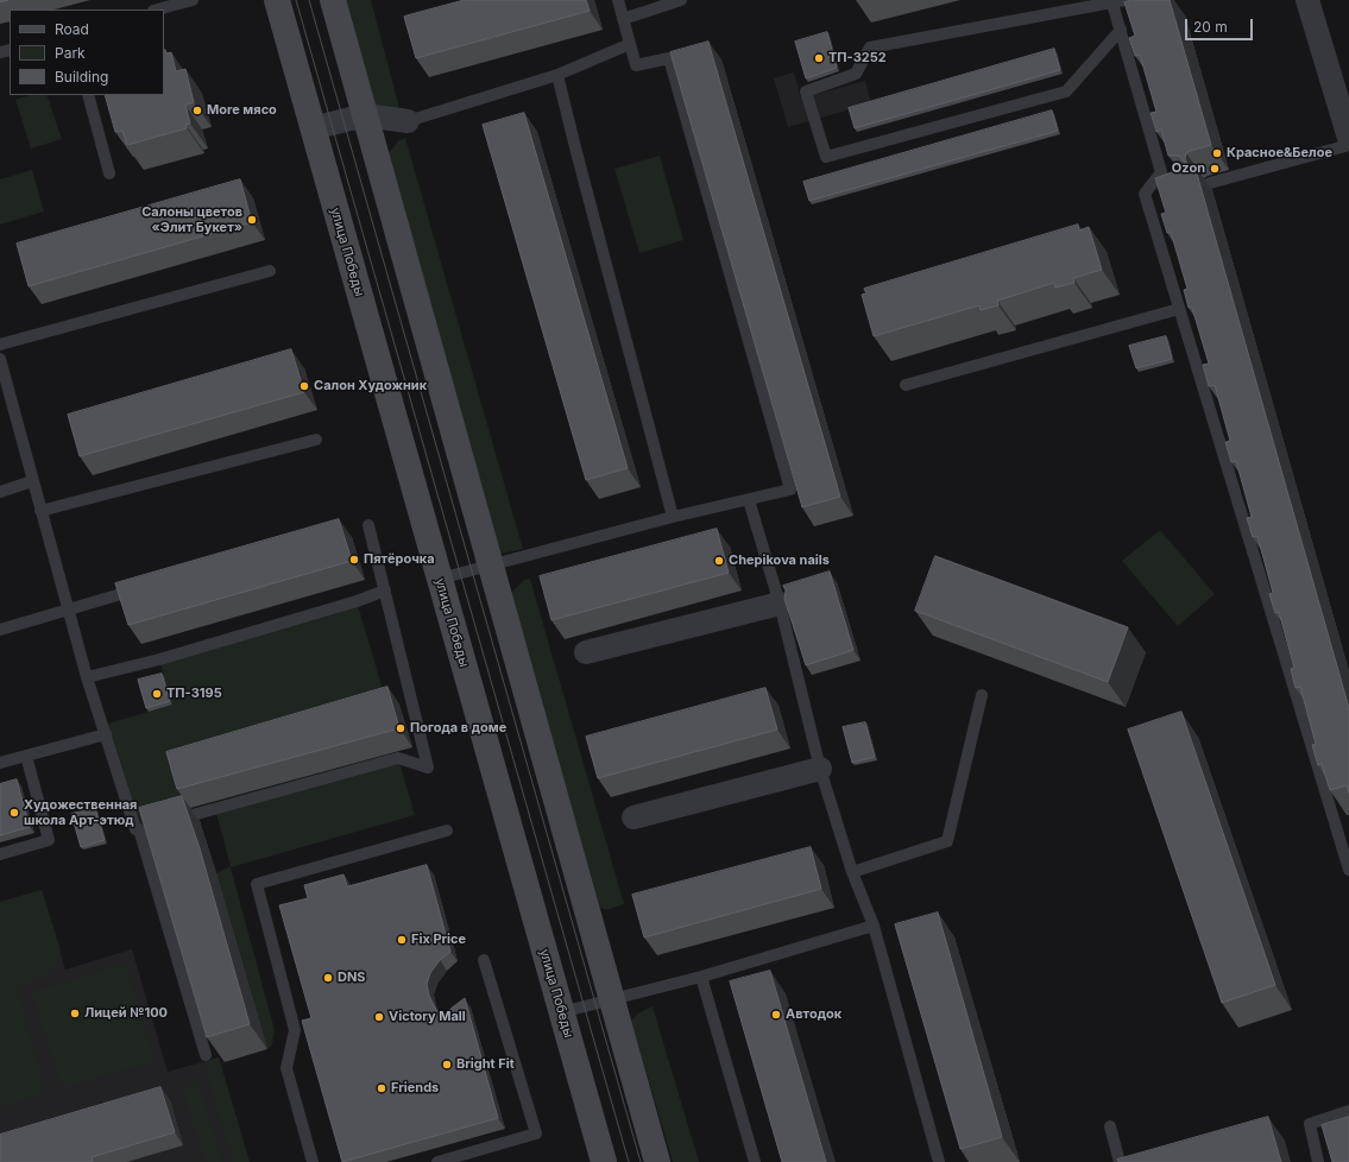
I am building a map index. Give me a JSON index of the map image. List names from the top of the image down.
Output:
{
  "streets": {
    "main road": ["улица Победы"]
  },
  "places": [
    "ТП-3252",
    "More мясо",
    "Красное&Белое",
    "Ozon",
    "Салоны цветов «Элит Букет»",
    "Салон Художник",
    "Пятёрочка",
    "Chepikova nails",
    "ТП-3195",
    "Погода в доме",
    "Художественная школа Арт-этюд",
    "Fix Price",
    "DNS",
    "Лицей №100",
    "Автодок",
    "Victory Mall",
    "Bright Fit",
    "Friends"
  ],
  "legend": ["Road", "Park", "Building"],
  "scale_bar": "20 m"
}
